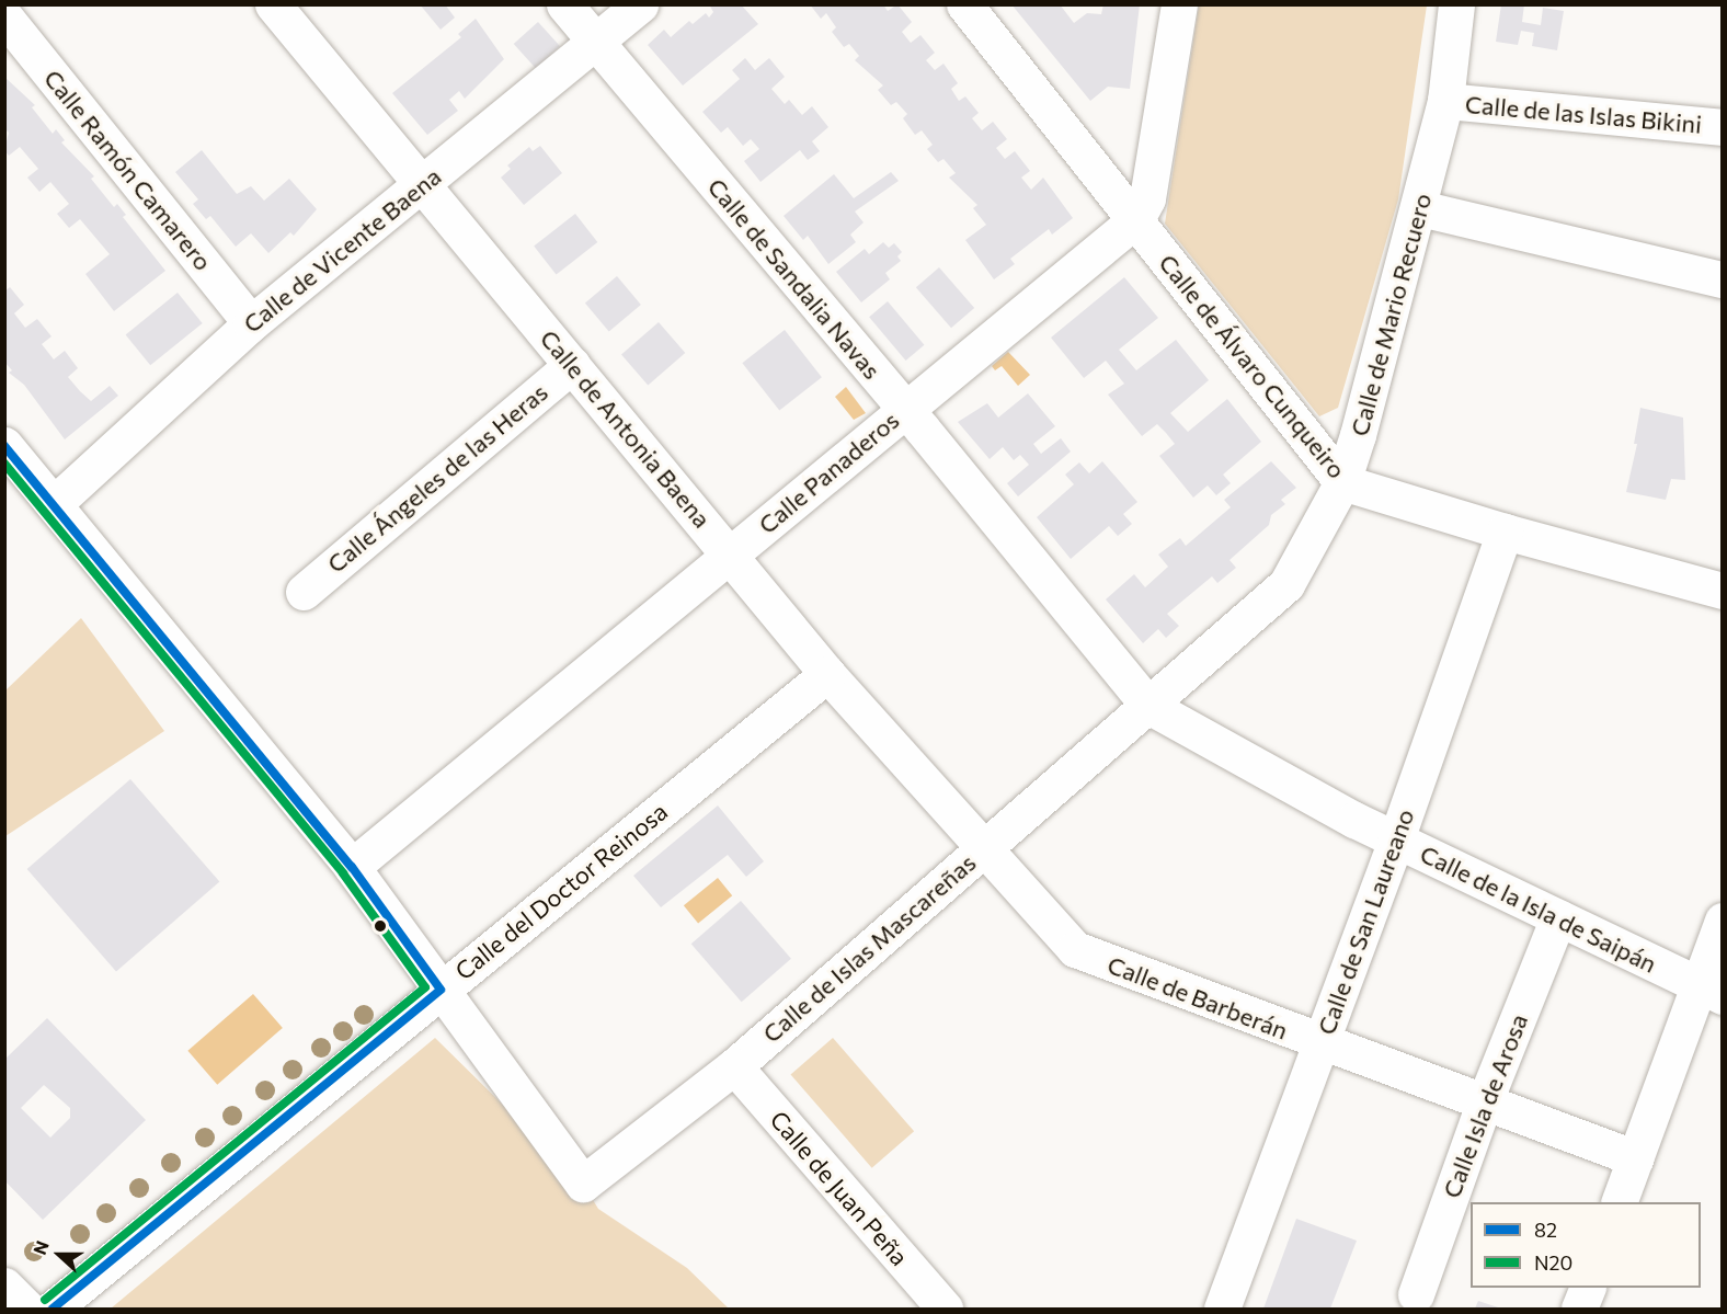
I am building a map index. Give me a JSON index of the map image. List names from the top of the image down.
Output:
{
  "streets": {
    "street": [
      "Calle de las Islas Bikini",
      "Calle Ramón Camarero",
      "Calle de Vicente Baena",
      "Calle de Sandalia Navas",
      "Calle de Mario Recuero",
      "Calle de Álvaro Cunqueiro",
      "Calle de Antonia Baena",
      "Calle Panaderos",
      "Calle Ángeles de las Heras",
      "Calle del Doctor Reinosa",
      "Calle de la Isla de Saipán",
      "Calle de San Laureano",
      "Calle de Islas Mascareñas",
      "Calle de Barberán",
      "Calle Isla de Arosa",
      "Calle de Juan Peña"
    ]
  },
  "crossings": [
    ["Calle de las Islas Bikini", "Calle de Mario Recuero"],
    ["Calle Ramón Camarero", "Calle de Vicente Baena"],
    ["Calle de Vicente Baena", "Calle de Sandalia Navas"],
    ["Calle de Vicente Baena", "Calle de Antonia Baena"],
    ["Calle de Sandalia Navas", "Calle de Mario Recuero"],
    ["Calle de Sandalia Navas", "Calle Panaderos"],
    ["Calle de Sandalia Navas", "Calle de la Isla de Saipán"],
    ["Calle de Sandalia Navas", "Calle de Islas Mascareñas"],
    ["Calle de Mario Recuero", "Calle de Álvaro Cunqueiro"],
    ["Calle de Mario Recuero", "Calle de la Isla de Saipán"],
    ["Calle de Mario Recuero", "Calle de Islas Mascareñas"],
    ["Calle de Álvaro Cunqueiro", "Calle Panaderos"],
    ["Calle de Álvaro Cunqueiro", "Calle de San Laureano"],
    ["Calle de Antonia Baena", "Calle Panaderos"],
    ["Calle de Antonia Baena", "Calle Ángeles de las Heras"],
    ["Calle de Antonia Baena", "Calle del Doctor Reinosa"],
    ["Calle de Antonia Baena", "Calle de Islas Mascareñas"],
    ["Calle de Antonia Baena", "Calle de Barberán"],
    ["Calle del Doctor Reinosa", "Calle de Islas Mascareñas"],
    ["Calle de la Isla de Saipán", "Calle de San Laureano"],
    ["Calle de la Isla de Saipán", "Calle de Islas Mascareñas"],
    ["Calle de la Isla de Saipán", "Calle Isla de Arosa"],
    ["Calle de San Laureano", "Calle de Barberán"],
    ["Calle de Islas Mascareñas", "Calle de Barberán"],
    ["Calle de Islas Mascareñas", "Calle de Juan Peña"],
    ["Calle de Barberán", "Calle Isla de Arosa"]
  ],
  "lines": ["transit line 82", "transit line N20"],
  "legend": ["82", "N20"],
  "north": "left"
}
